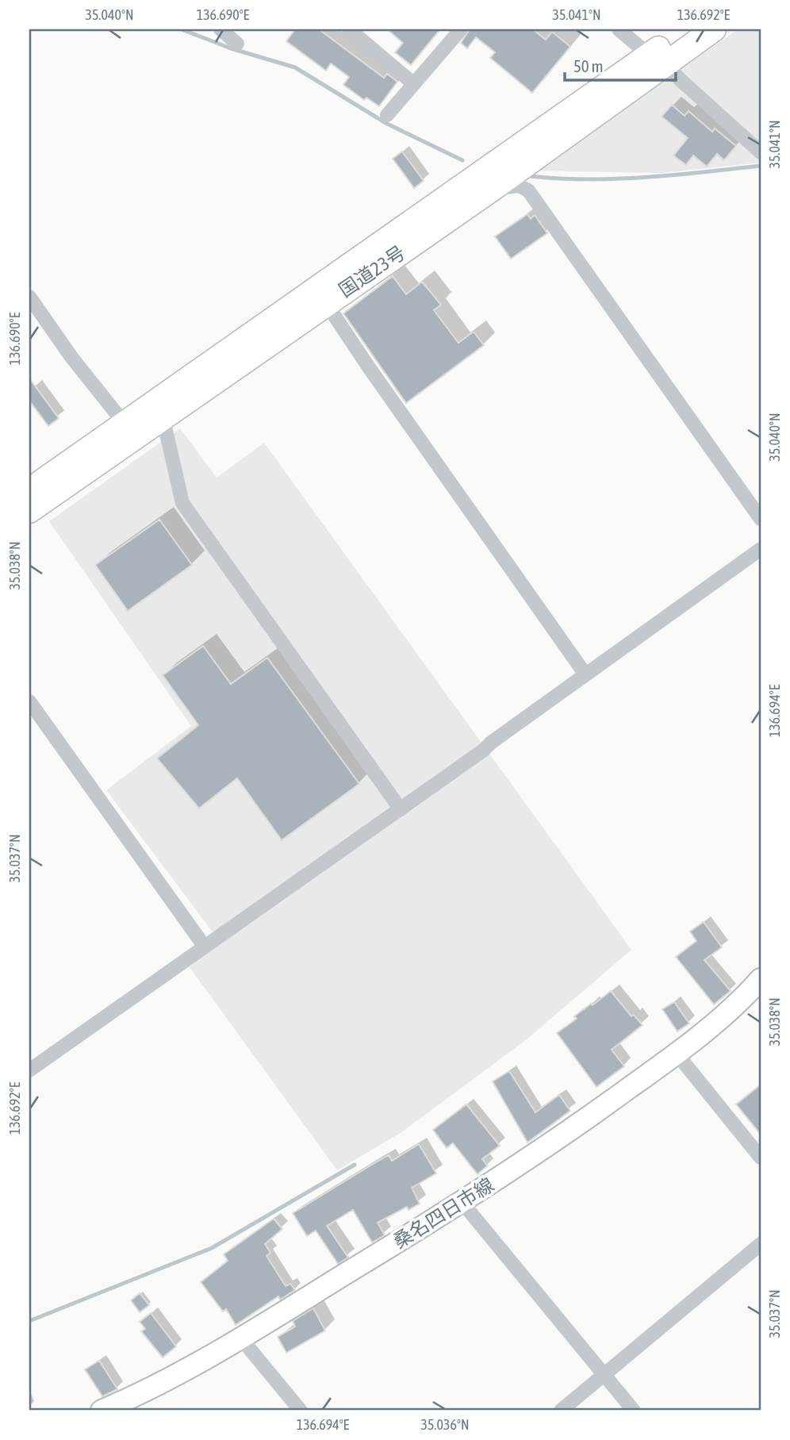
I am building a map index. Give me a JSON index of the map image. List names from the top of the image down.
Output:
{
  "streets": {
    "highway": ["国道23号"],
    "main road": ["桑名四日市線"]
  },
  "scale_bar": "50 m",
  "coordinates": [
    "35.040°N",
    "136.690°E",
    "35.041°N",
    "136.692°E",
    "35.038°N",
    "136.694°E",
    "35.037°N",
    "35.036°N"
  ]
}
